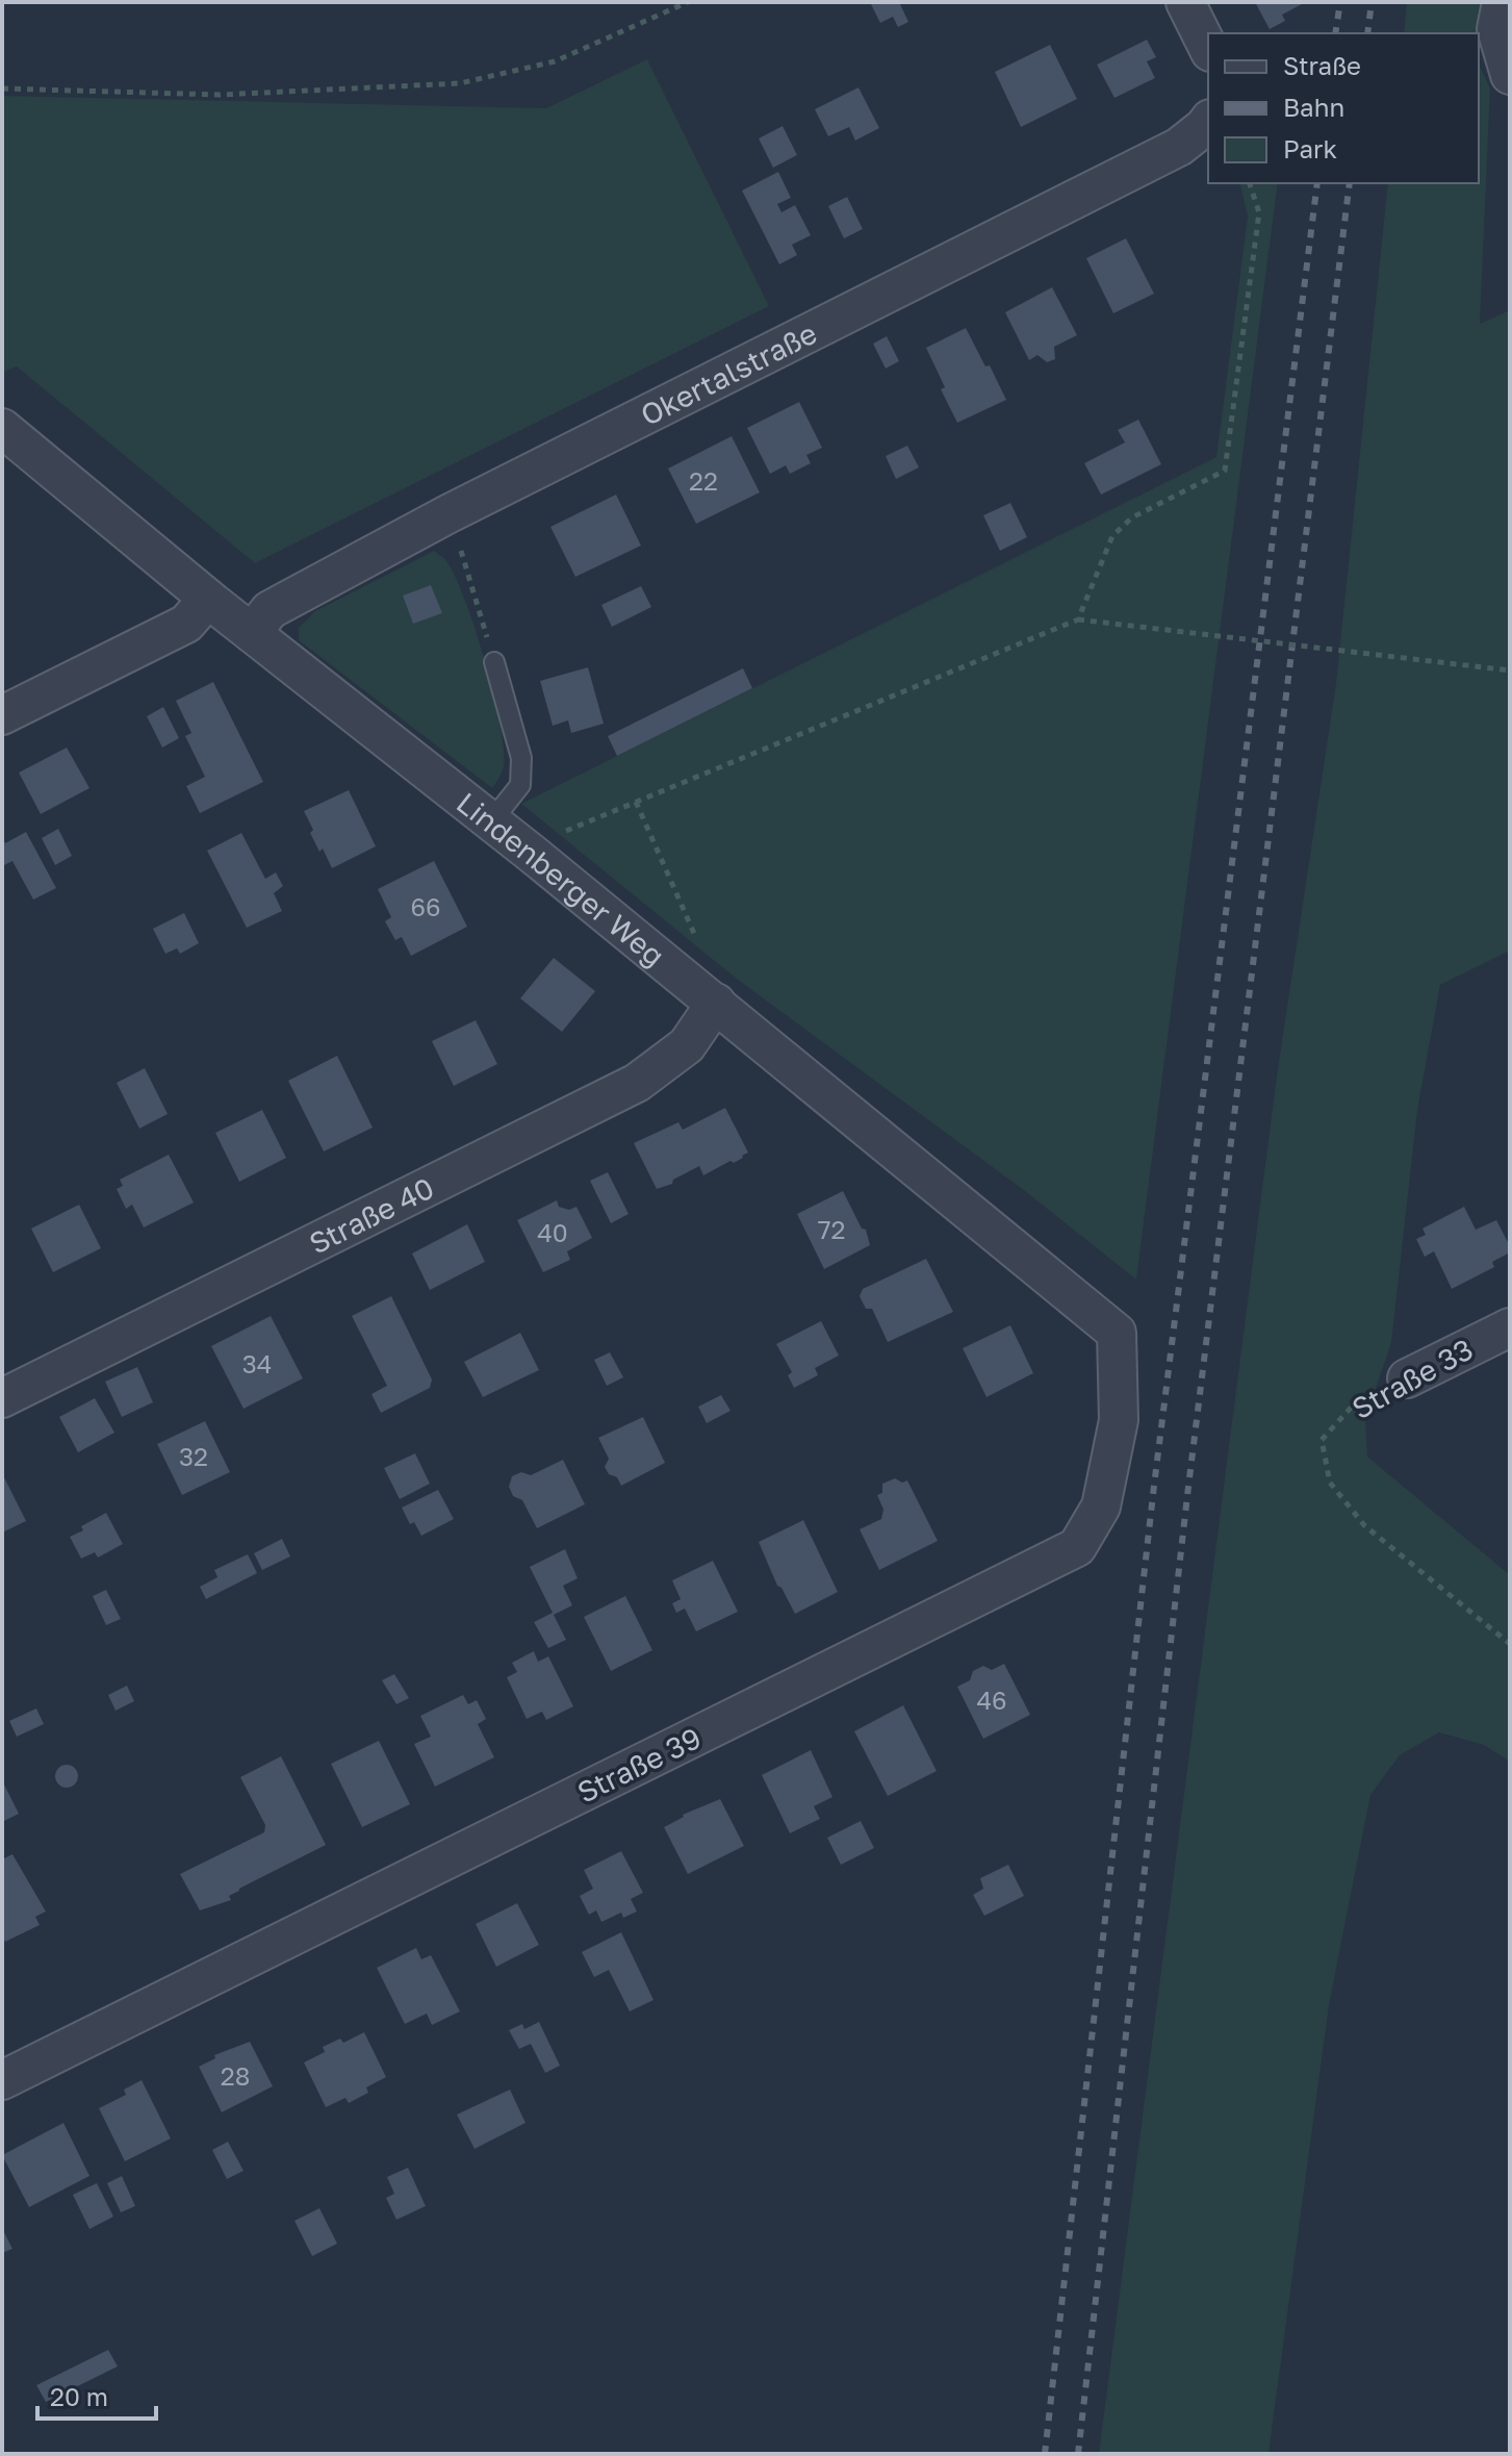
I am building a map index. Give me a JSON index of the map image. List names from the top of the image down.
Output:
{
  "streets": {
    "street": [
      "Okertalstraße",
      "Lindenberger Weg",
      "Straße 40",
      "Straße 33",
      "Straße 39"
    ]
  },
  "crossings": [
    ["Okertalstraße", "Lindenberger Weg"],
    ["Lindenberger Weg", "Straße 40"],
    ["Lindenberger Weg", "Straße 39"]
  ],
  "house_numbers": [
    "22",
    "66",
    "72",
    "40",
    "34",
    "32",
    "46",
    "28"
  ],
  "legend": ["Straße", "Bahn", "Park"],
  "scale_bar": "20 m"
}
